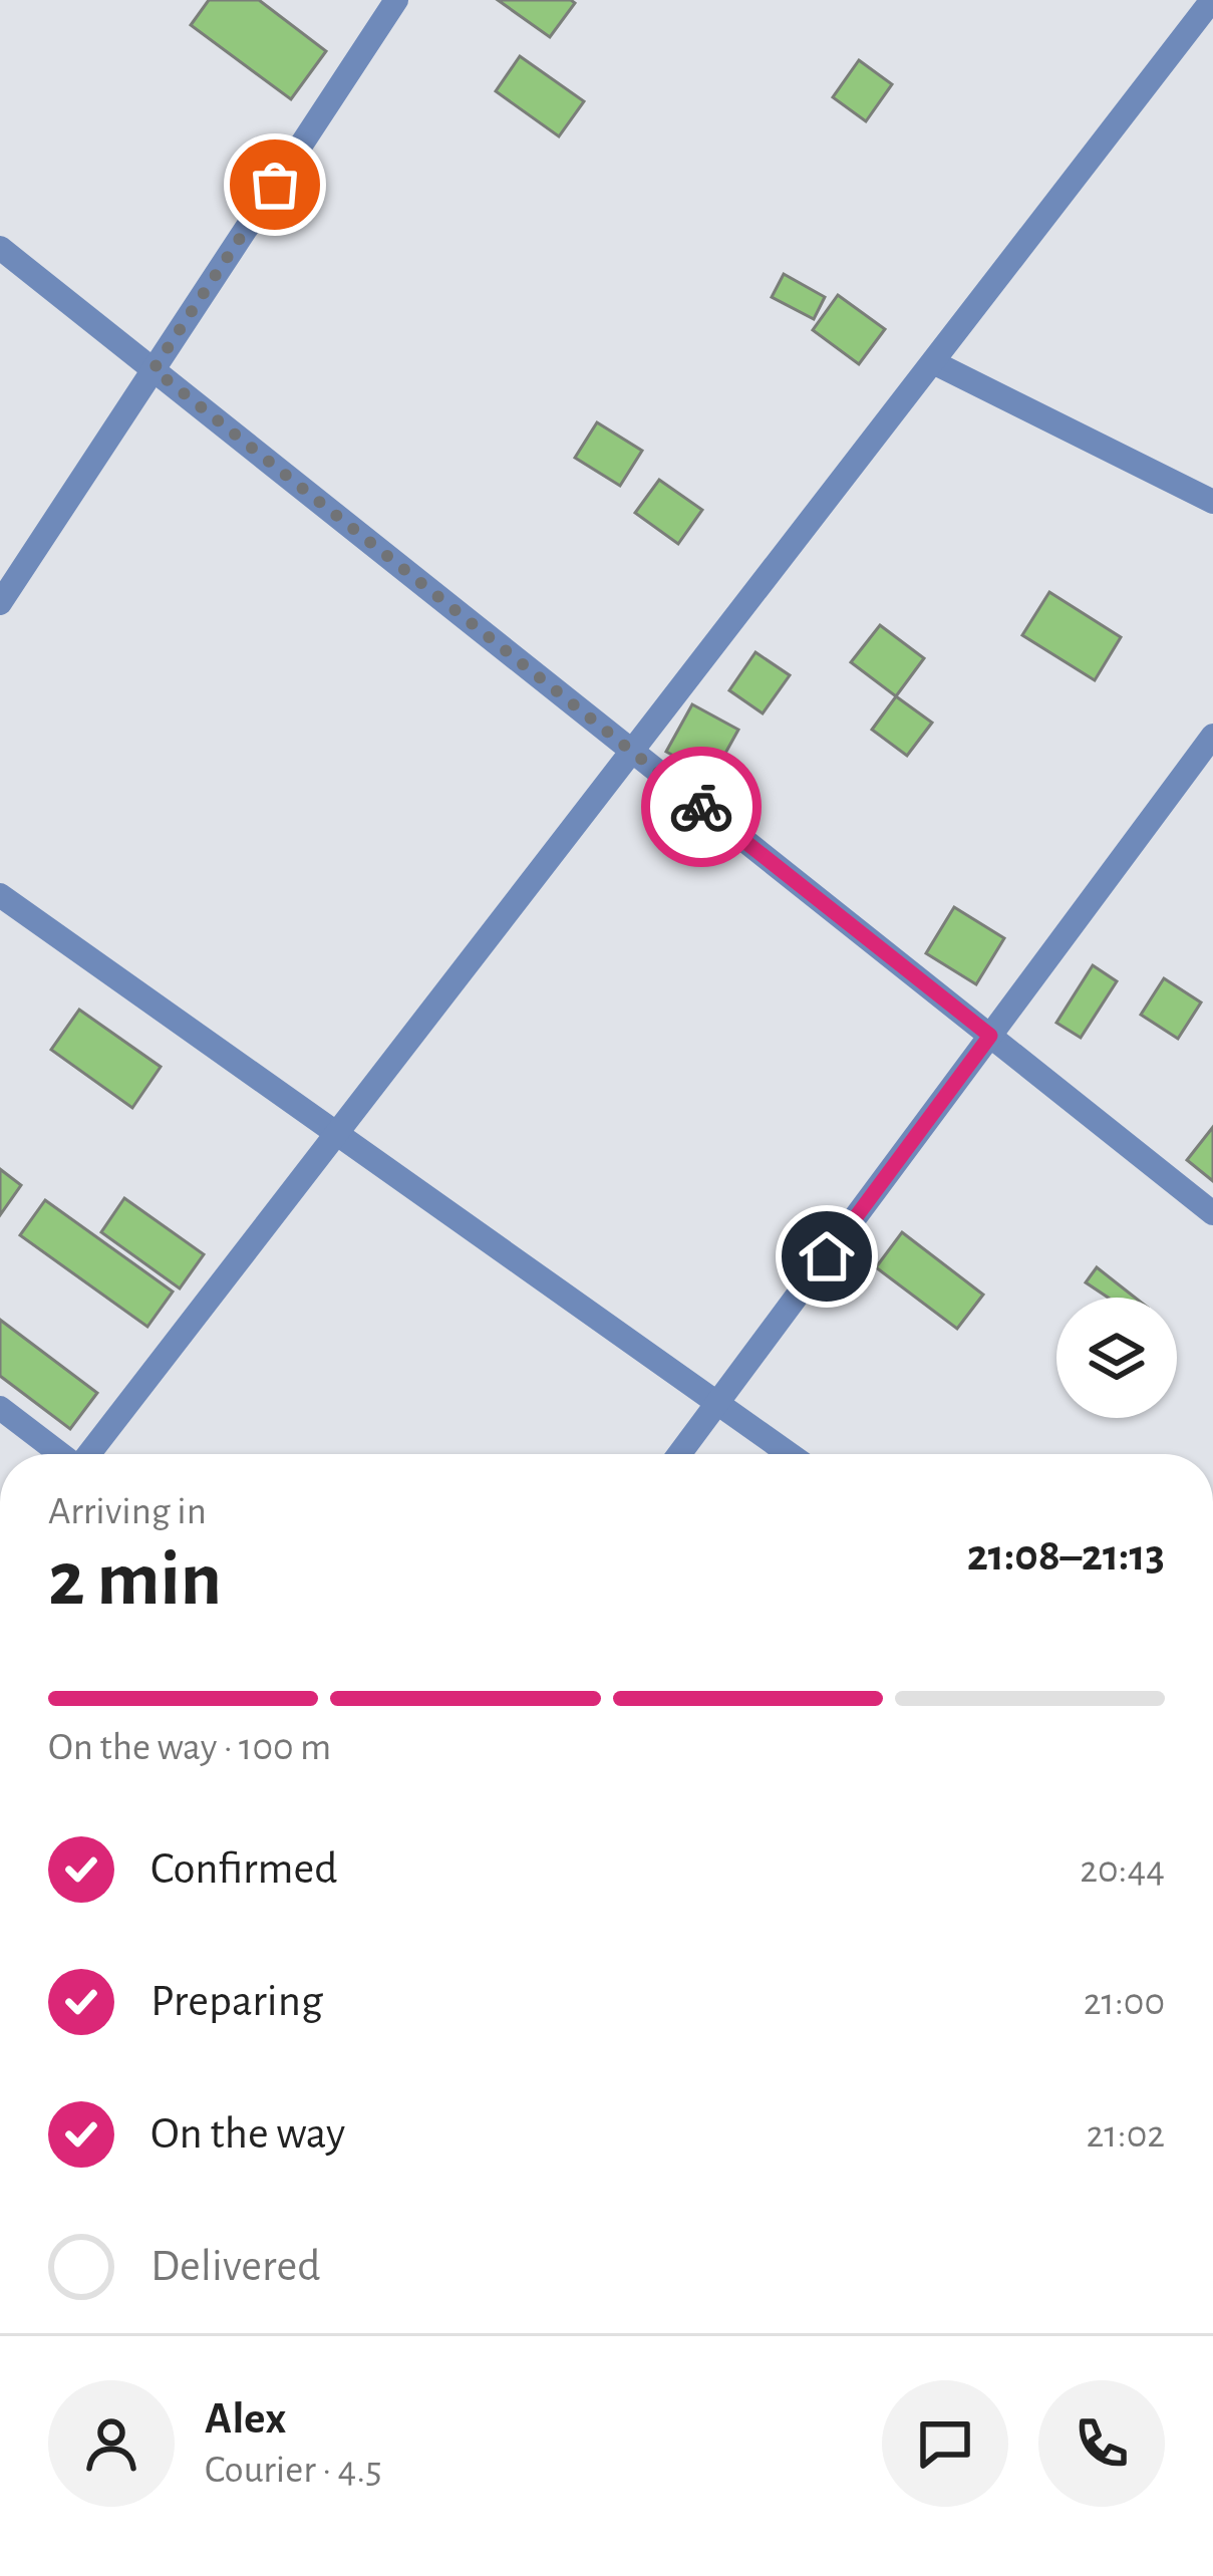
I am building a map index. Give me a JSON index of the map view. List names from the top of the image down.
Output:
{
  "page": {
    "heading": ["2 min", "Arriving in", "21:08–21:13"],
    "panel": ["Alex", "Courier · 4.5"],
    "bar": "On the way · 100 m",
    "list": [
      ["Confirmed", "20:44"],
      ["Preparing", "21:00"],
      ["On the way", "21:02"],
      "Delivered"
    ]
  }
}
